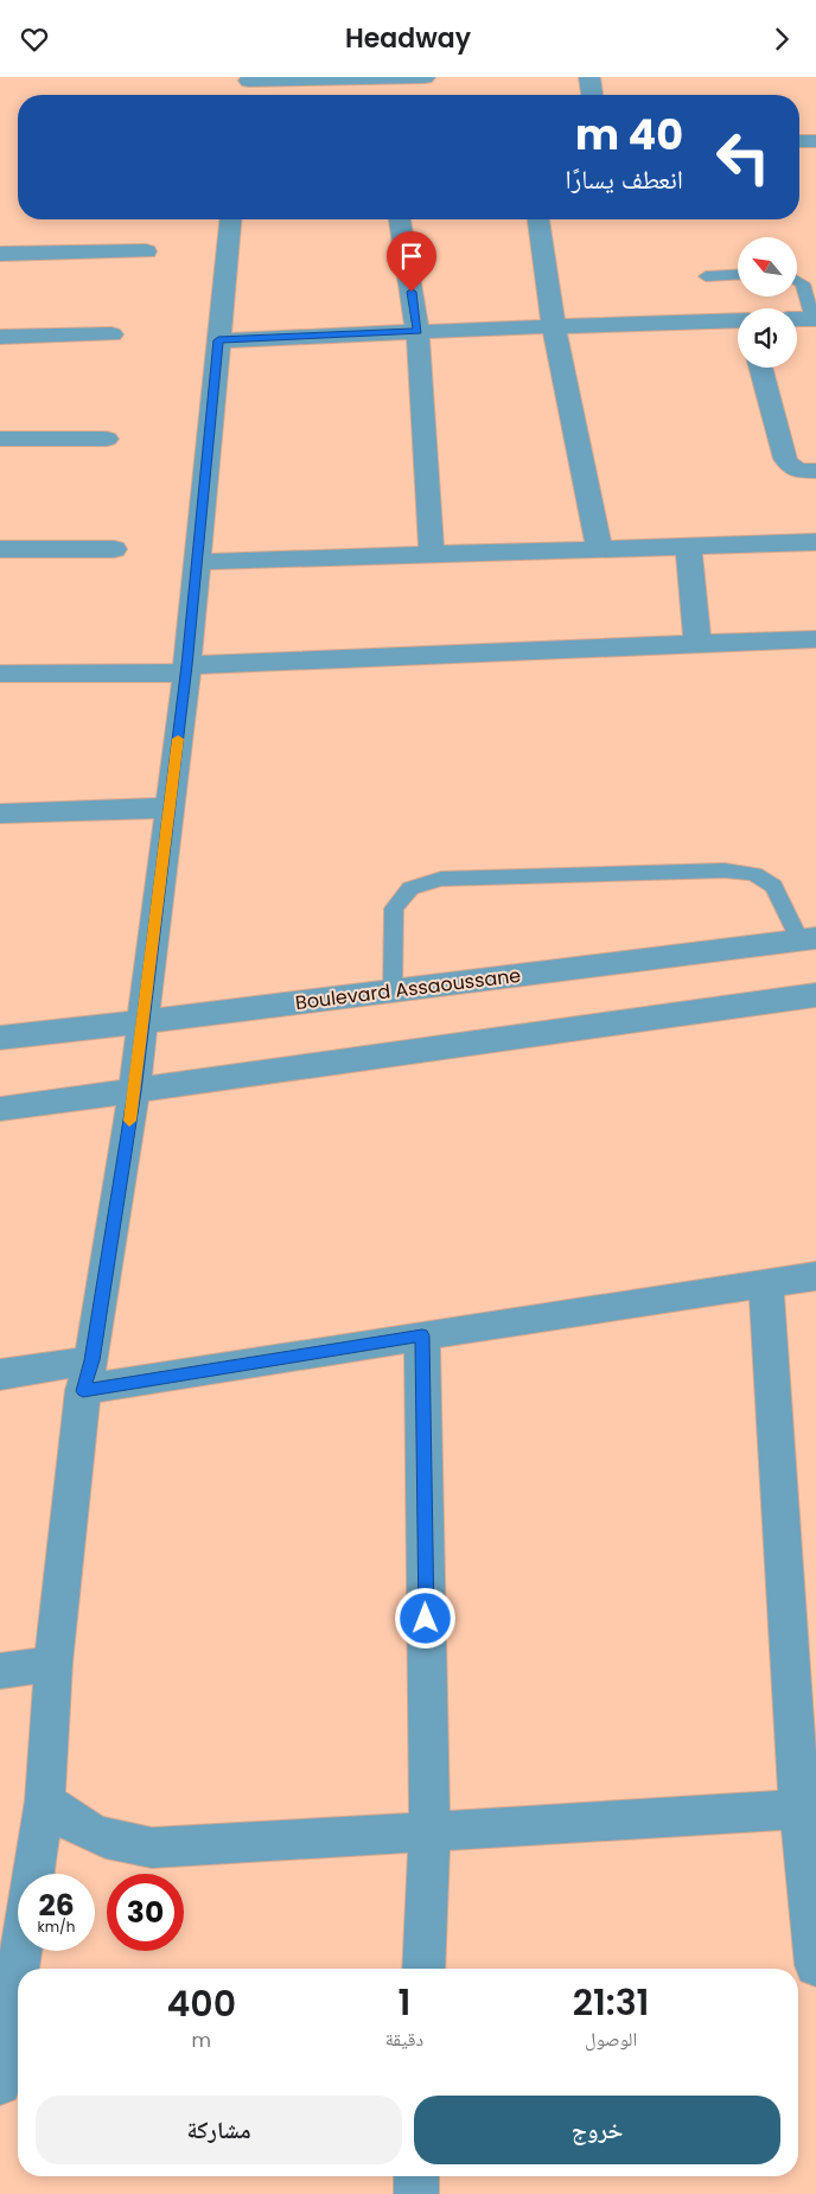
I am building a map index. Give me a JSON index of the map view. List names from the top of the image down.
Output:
{
  "streets": {
    "street": ["Boulevard Assaoussane"]
  },
  "north": "top left",
  "page": {
    "header": "Headway",
    "turn": ["40 m", "انعطف يسارًا"],
    "speed": "26 km/h",
    "limit": "30",
    "eta": [
      "21:31",
      "الوصول",
      "1",
      "دقيقة",
      "400",
      "m"
    ],
    "buttons": ["خروج", "مشاركة"]
  }
}
